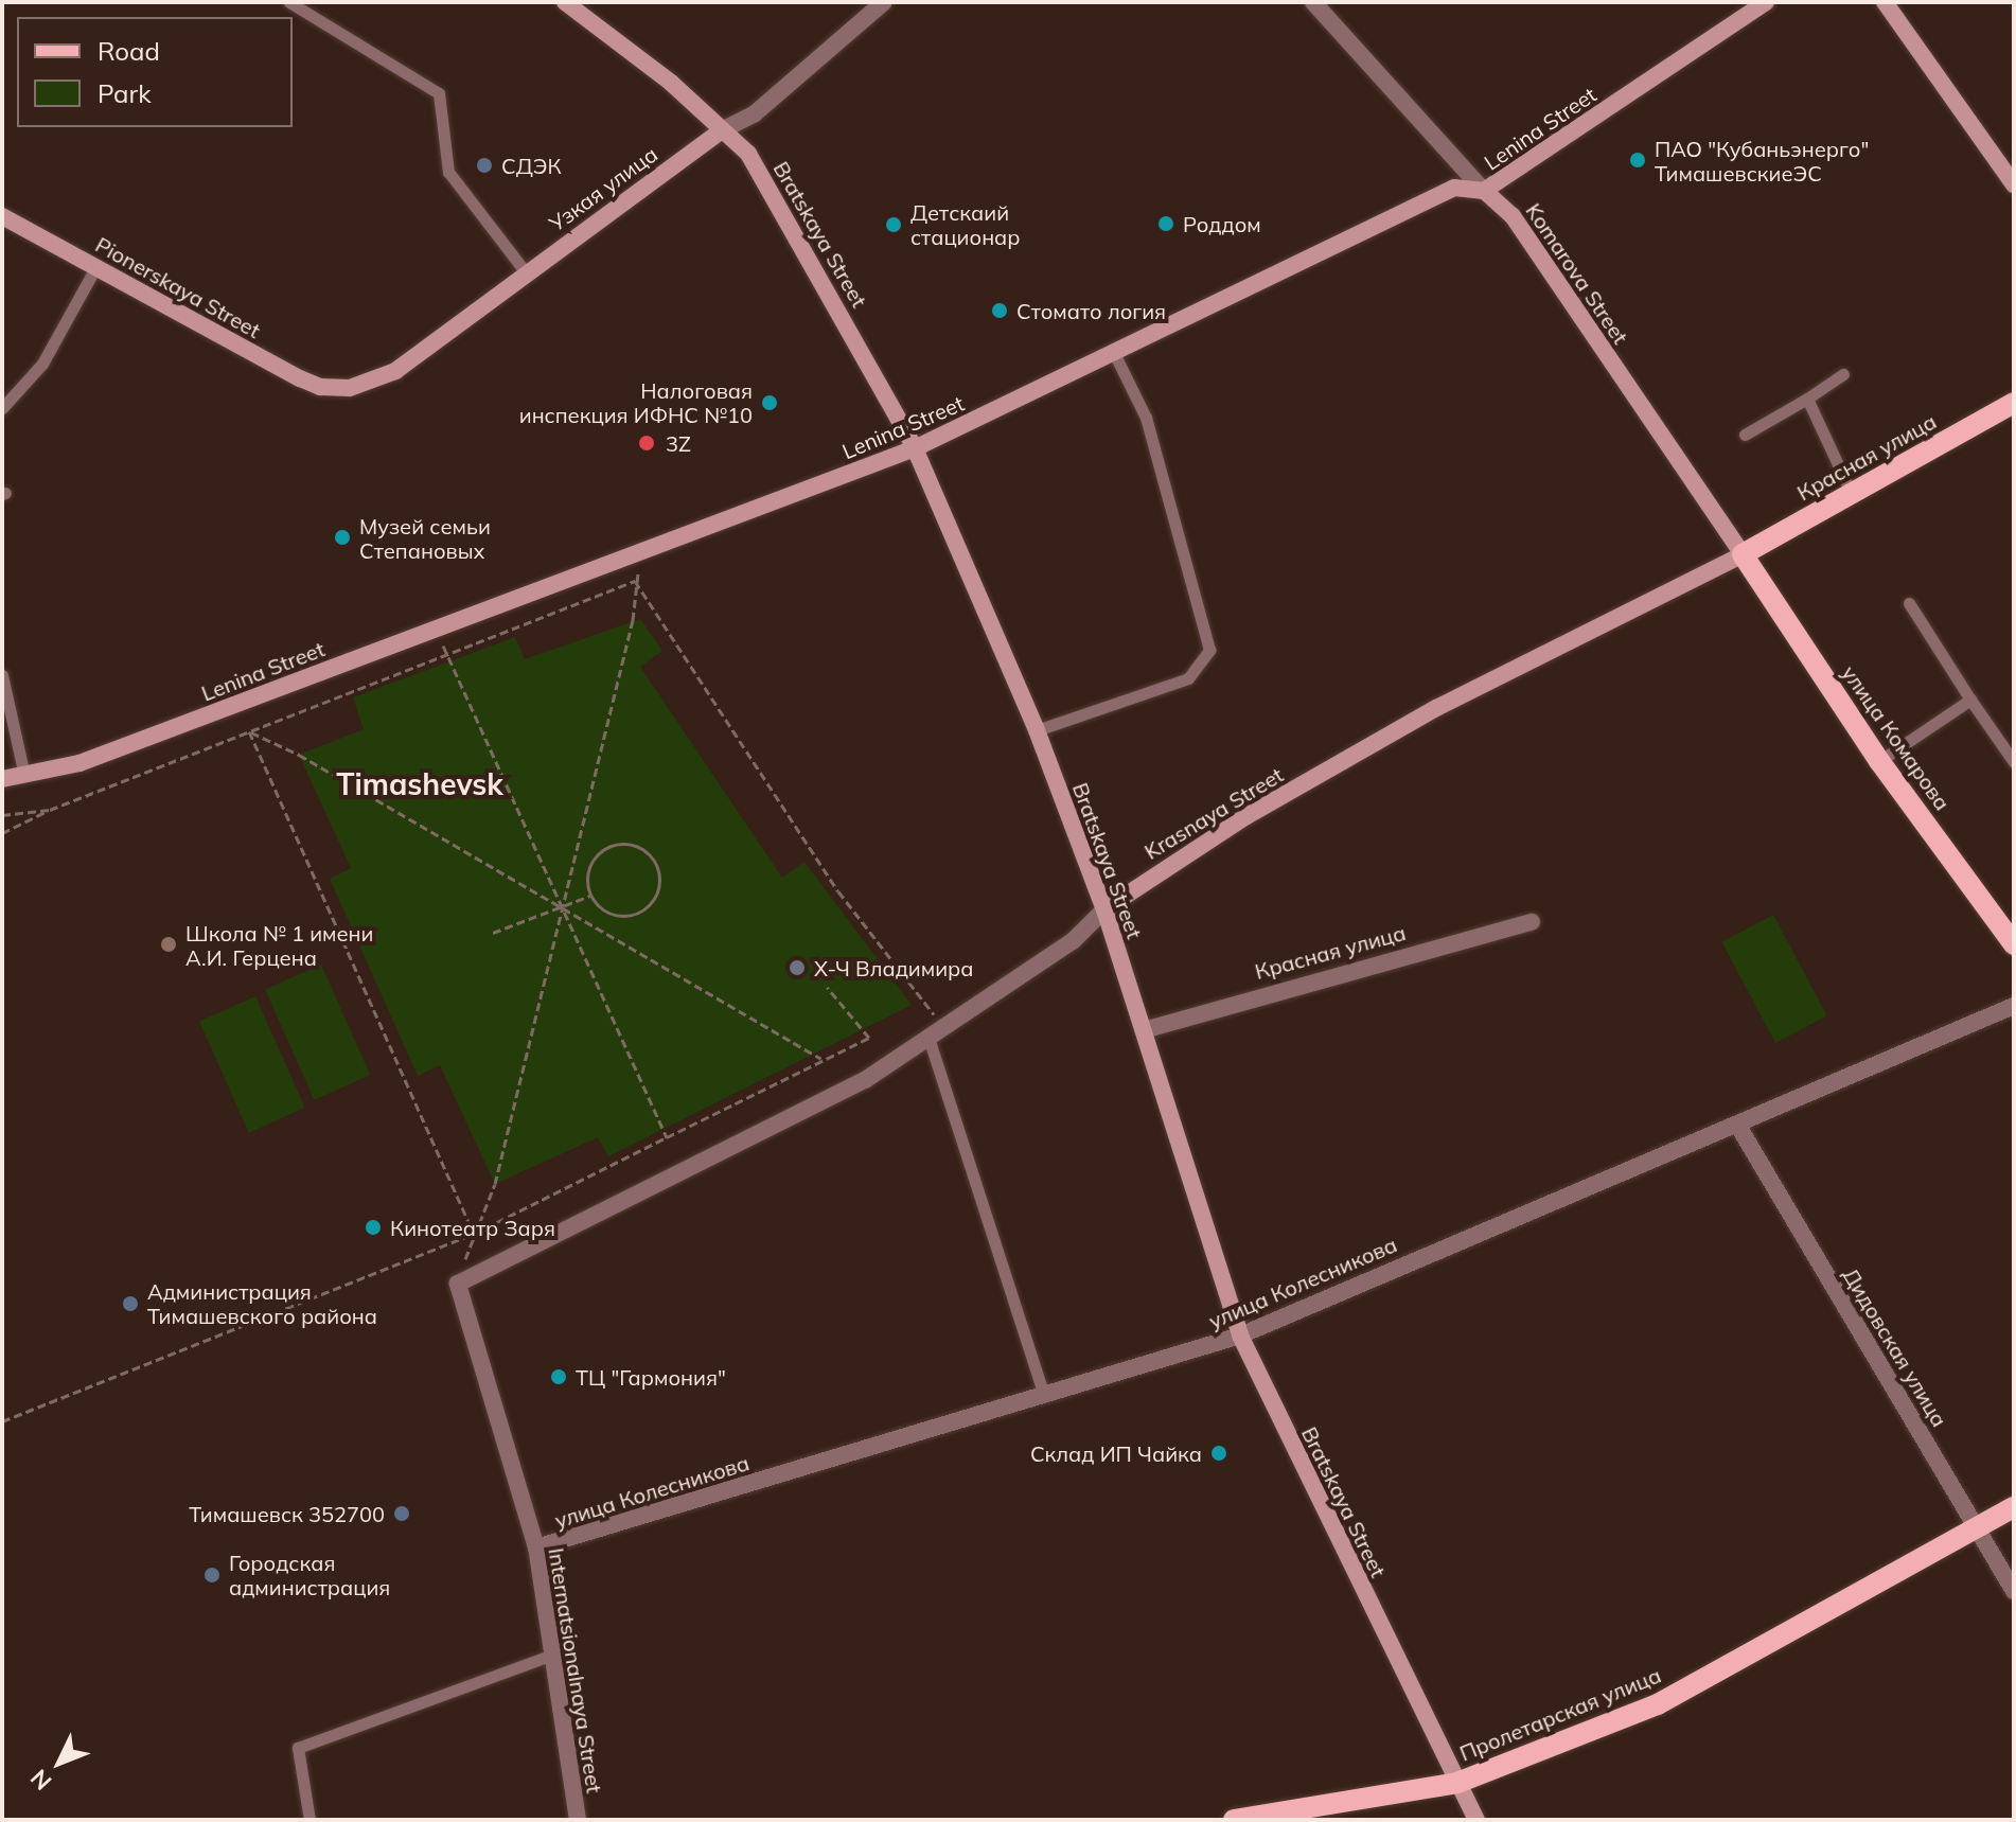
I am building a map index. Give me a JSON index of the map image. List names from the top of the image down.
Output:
{
  "streets": {
    "main road": [
      "Lenina Street",
      "Узкая улица",
      "Bratskaya Street",
      "Komarova Street",
      "Pionerskaya Street",
      "Красная улица",
      "улица Комарова",
      "Krasnaya Street",
      "Пролетарская улица"
    ],
    "street": ["улица Колесникова", "Дидовская улица", "Internatsionalnaya Street"]
  },
  "crossings": [
    ["Lenina Street", "Bratskaya Street"],
    ["Lenina Street", "Komarova Street"],
    ["Узкая улица", "Bratskaya Street"],
    ["Узкая улица", "Pionerskaya Street"],
    ["Bratskaya Street", "Красная улица"],
    ["Bratskaya Street", "Krasnaya Street"],
    ["Bratskaya Street", "улица Колесникова"],
    ["Bratskaya Street", "Пролетарская улица"],
    ["Komarova Street", "Красная улица"],
    ["Komarova Street", "улица Комарова"],
    ["Komarova Street", "Krasnaya Street"],
    ["Красная улица", "улица Комарова"],
    ["Красная улица", "Krasnaya Street"],
    ["улица Комарова", "Krasnaya Street"],
    ["Krasnaya Street", "Internatsionalnaya Street"],
    ["улица Колесникова", "Дидовская улица"],
    ["улица Колесникова", "Internatsionalnaya Street"],
    ["Дидовская улица", "Пролетарская улица"]
  ],
  "districts": ["Timashevsk"],
  "places": [
    "ПАО \"Кубаньэнерго\" ТимашевскиеЭС",
    "СДЭК",
    "Роддом",
    "Детскаий стационар",
    "Стомато логия",
    "Налоговая инспекция ИФНС №10",
    "3Z",
    "Музей семьи Степановых",
    "Школа № 1 имени А.И. Герцена",
    "Х-Ч Владимира",
    "Кинотеатр Заря",
    "Администрация Тимашевского района",
    "ТЦ \"Гармония\"",
    "Склад ИП Чайка",
    "Тимашевск 352700",
    "Городская администрация"
  ],
  "legend": ["Road", "Park"],
  "north": "bottom left"
}
